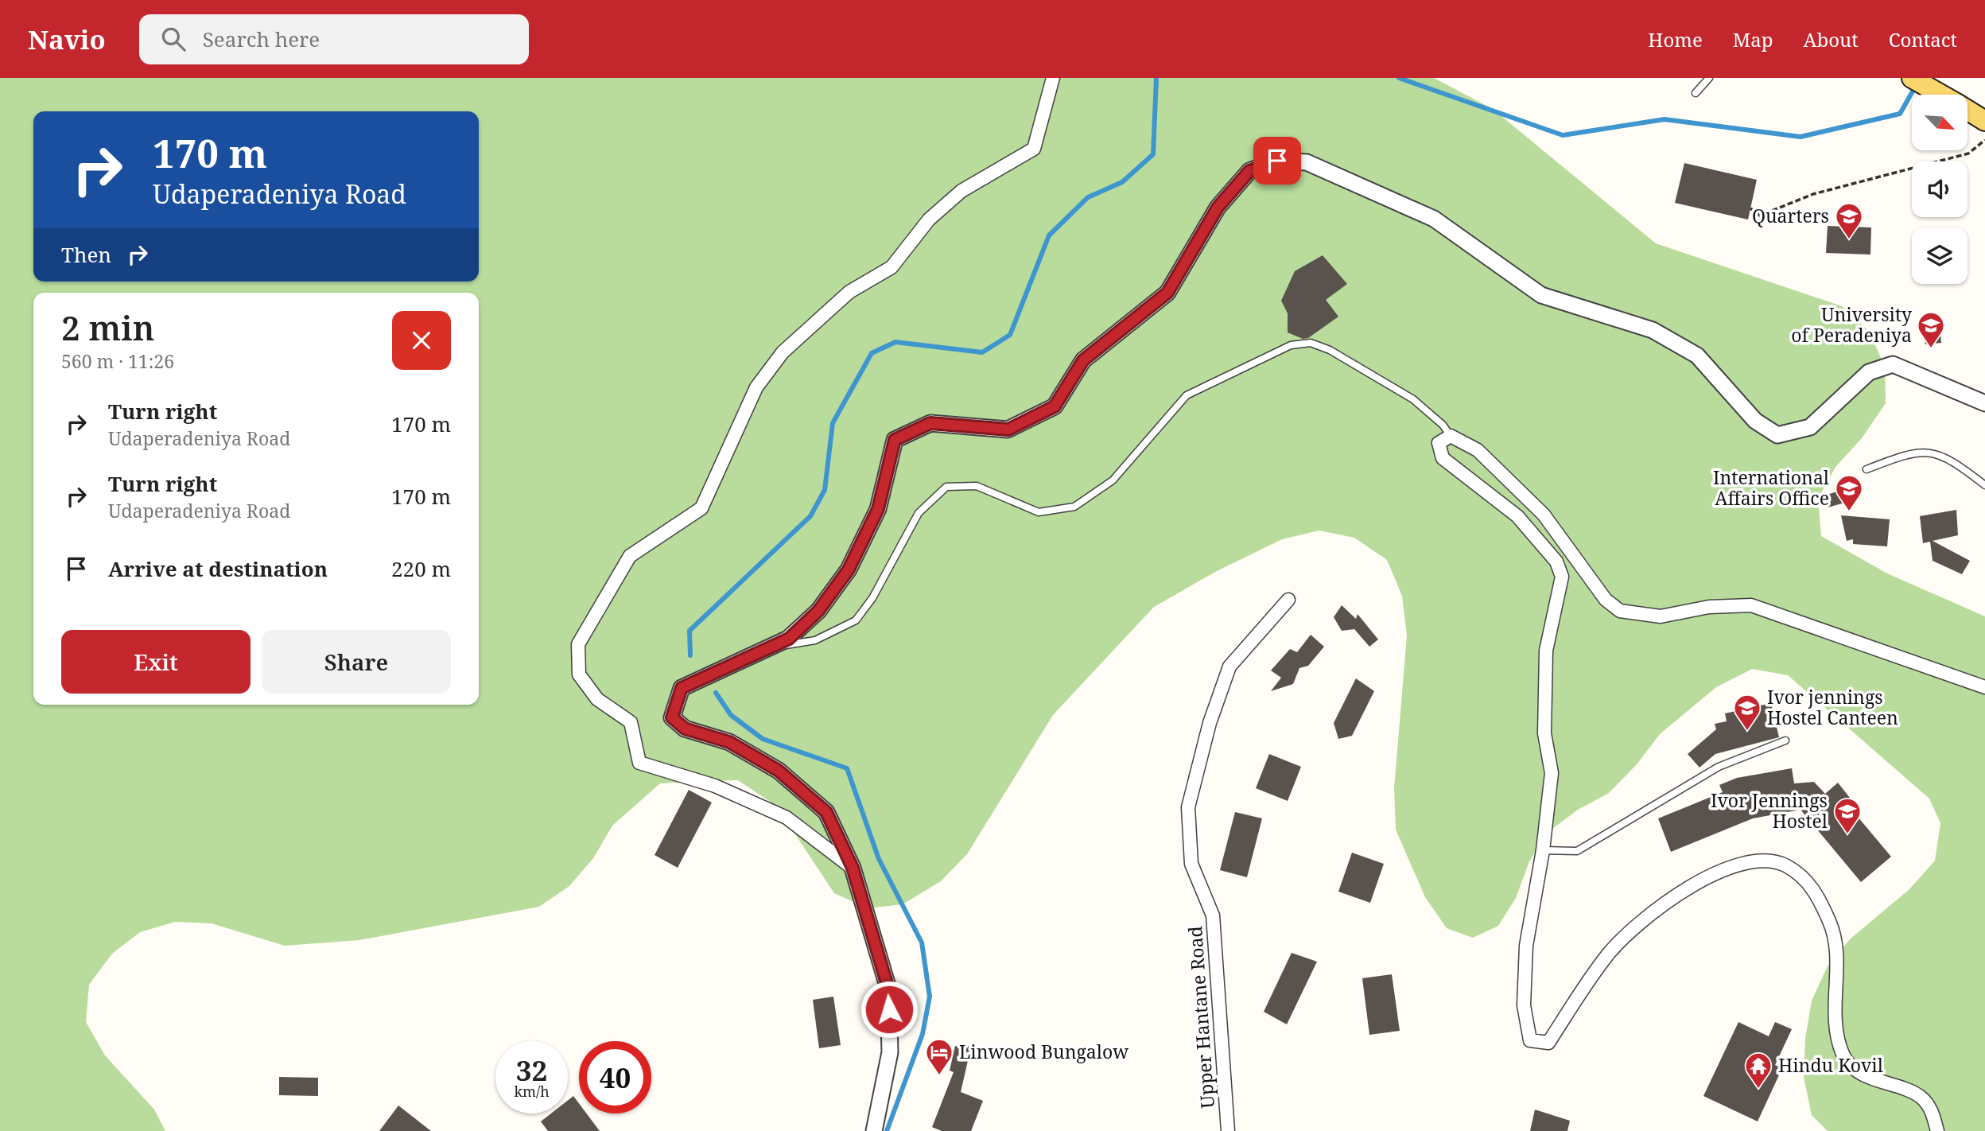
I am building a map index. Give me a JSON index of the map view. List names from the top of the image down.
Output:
{
  "streets": {
    "street": ["Upper Hantane Road"]
  },
  "places": {
    "school or university": [
      "Quarters",
      "University of Peradeniya",
      "International Affairs Office",
      "Ivor jennings Hostel Canteen",
      "Ivor Jennings Hostel"
    ],
    "hotel": ["Linwood Bungalow"],
    "temple": ["Hindu Kovil"]
  },
  "north": "bottom right",
  "page": {
    "header": "Navio",
    "search": "Search here",
    "nav": [
      "Home",
      "Map",
      "About",
      "Contact"
    ],
    "turn": ["170 m", "Udaperadeniya Road"],
    "then": "Then",
    "heading": ["2 min", "560 m · 11:26"],
    "list": [
      {
        "name": "Turn right",
        "note": "Udaperadeniya Road",
        "value": "170 m"
      },
      {
        "name": "Turn right",
        "note": "Udaperadeniya Road",
        "value": "170 m"
      },
      {
        "name": "Arrive at destination",
        "value": "220 m"
      }
    ],
    "buttons": ["Exit", "Share"],
    "speed": "32 km/h",
    "limit": "40"
  }
}
